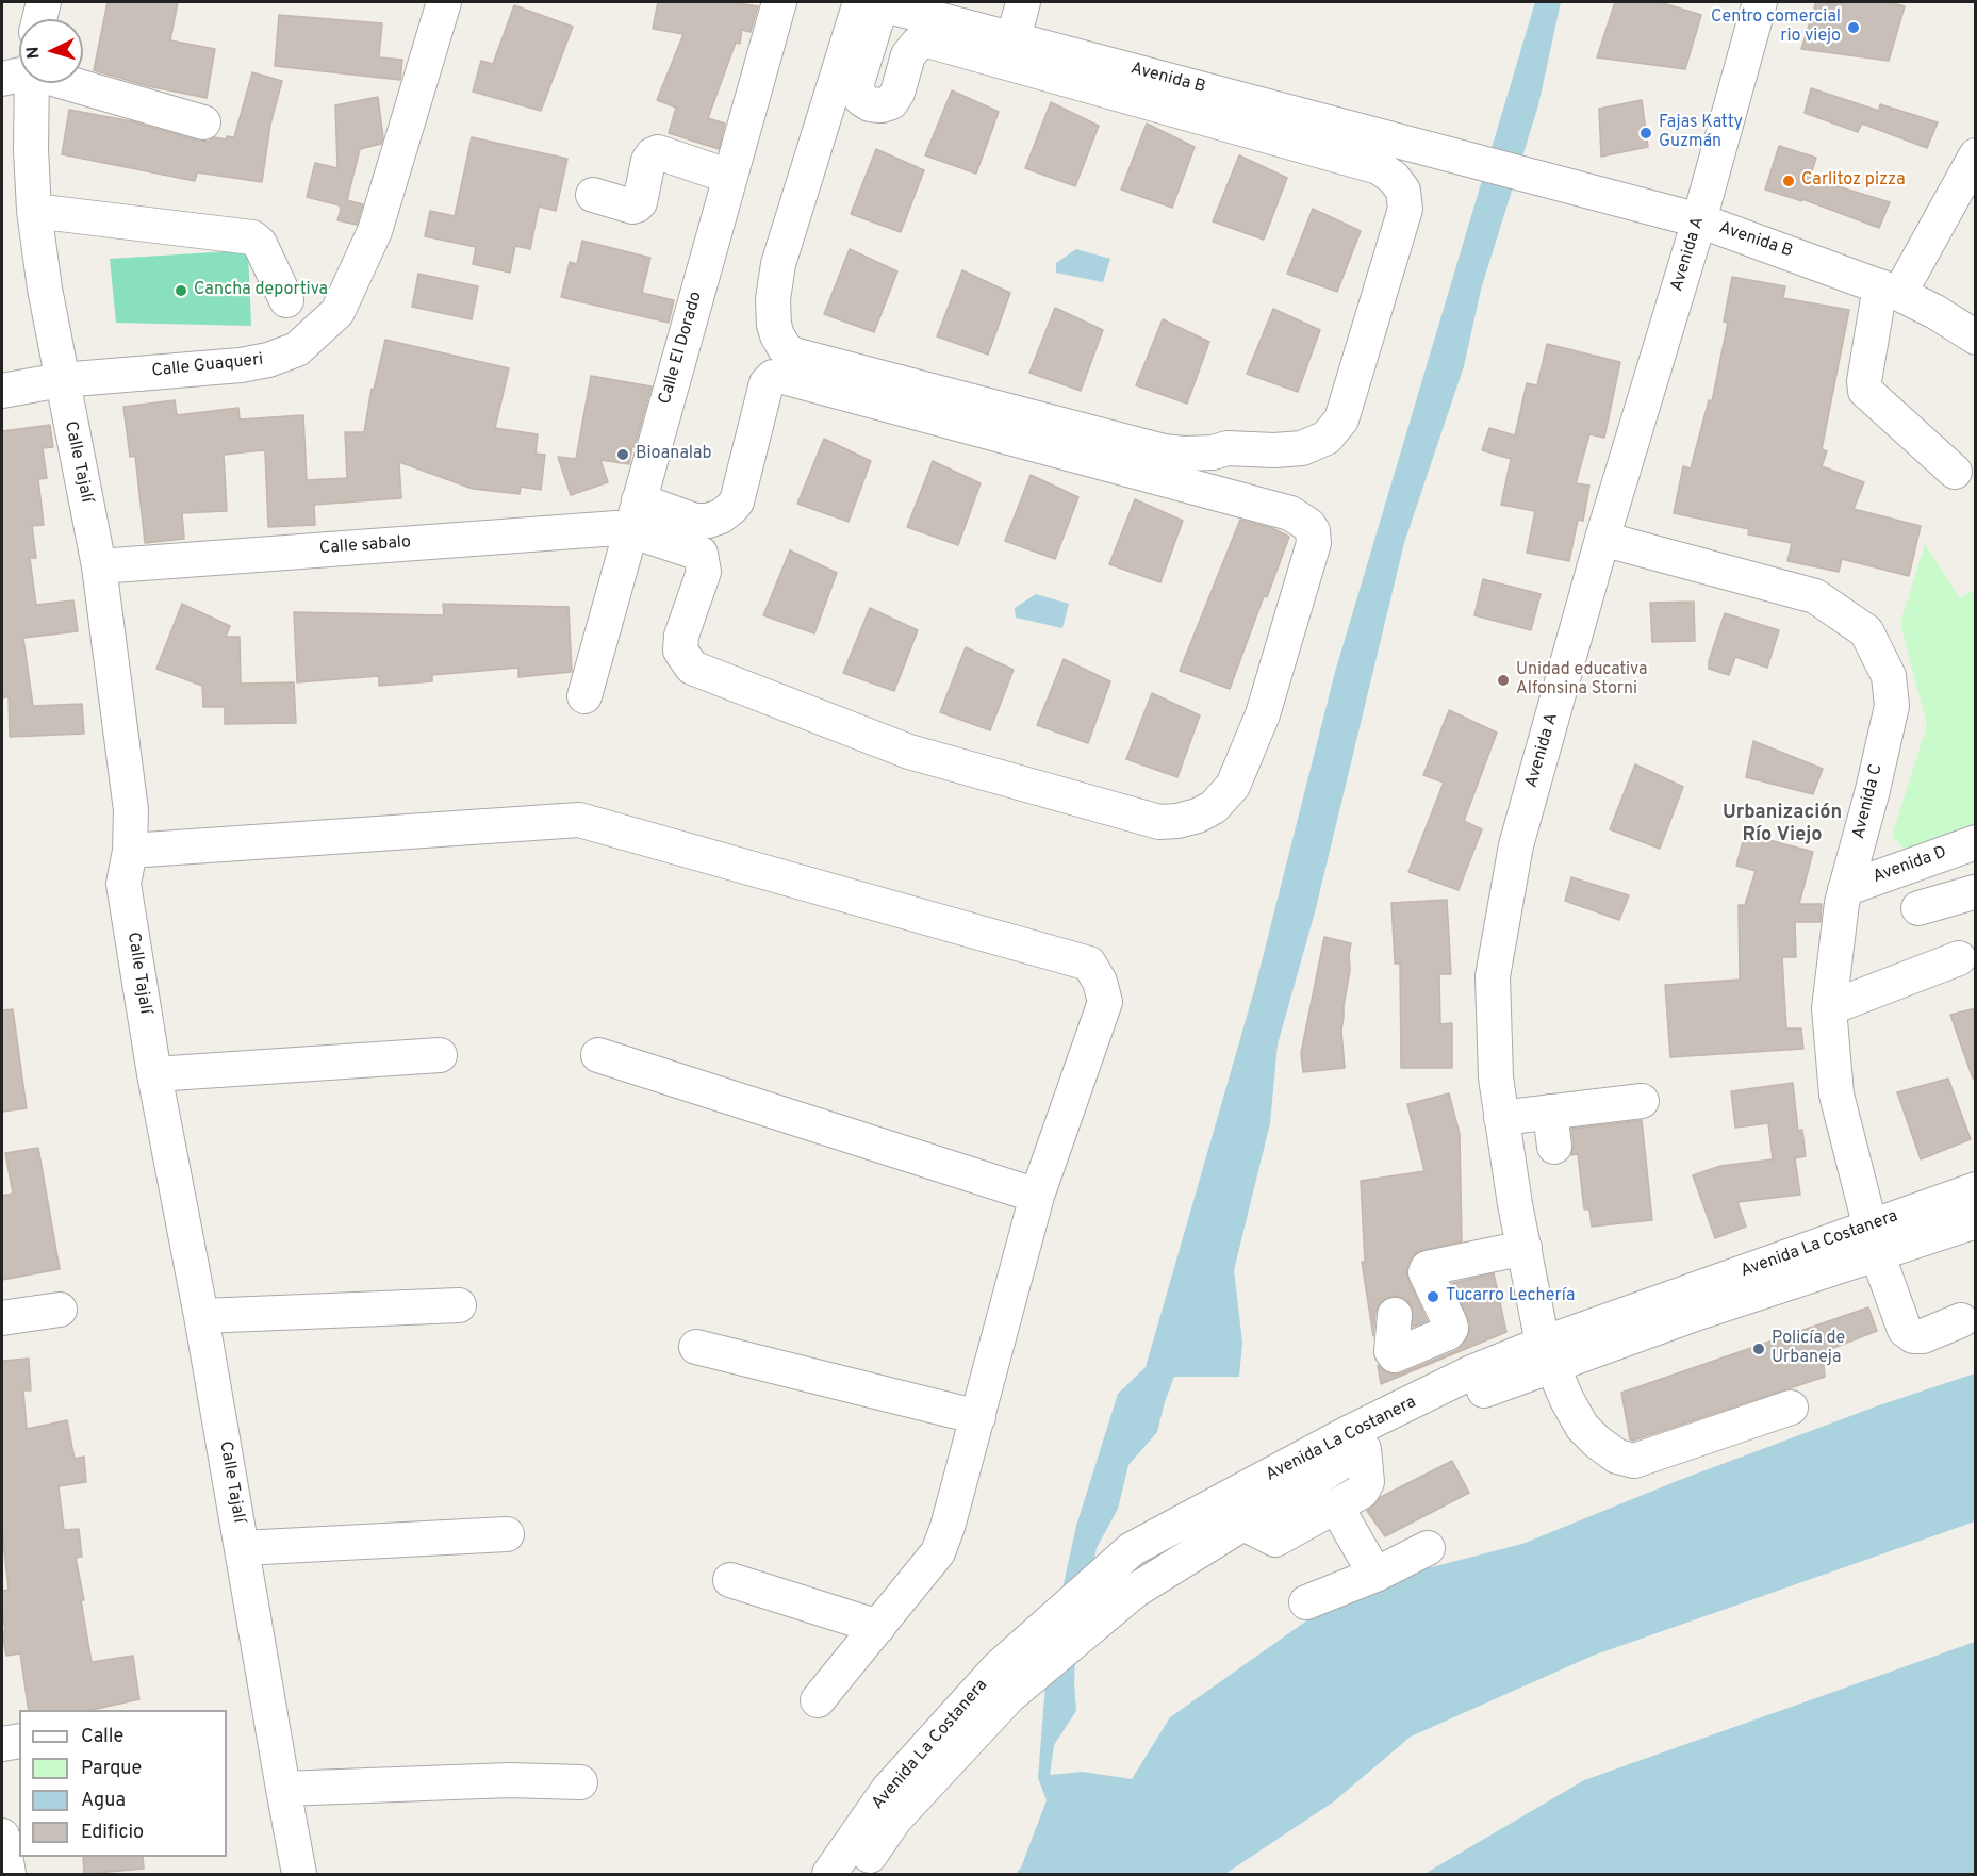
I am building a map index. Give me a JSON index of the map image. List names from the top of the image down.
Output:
{
  "streets": {
    "street": [
      "Avenida B",
      "Avenida A",
      "Calle El Dorado",
      "Calle Guaqueri",
      "Calle Tajalí",
      "Calle sabalo",
      "Avenida C",
      "Avenida D",
      "Avenida La Costanera"
    ]
  },
  "crossings": [
    ["Avenida B", "Avenida A"],
    ["Avenida A", "Avenida C"],
    ["Avenida A", "Avenida La Costanera"],
    ["Calle El Dorado", "Calle sabalo"],
    ["Calle Guaqueri", "Calle Tajalí"],
    ["Calle Tajalí", "Calle sabalo"],
    ["Avenida C", "Avenida D"],
    ["Avenida C", "Avenida La Costanera"]
  ],
  "districts": ["Urbanización Río Viejo"],
  "places": [
    "Centro comercial rio viejo",
    "Fajas Katty Guzmán",
    "Carlitoz pizza",
    "Cancha deportiva",
    "Bioanalab",
    "Unidad educativa Alfonsina Storni",
    "Tucarro Lechería",
    "Policía de Urbaneja"
  ],
  "legend": [
    "Calle",
    "Parque",
    "Agua",
    "Edificio"
  ],
  "north": "left"
}
